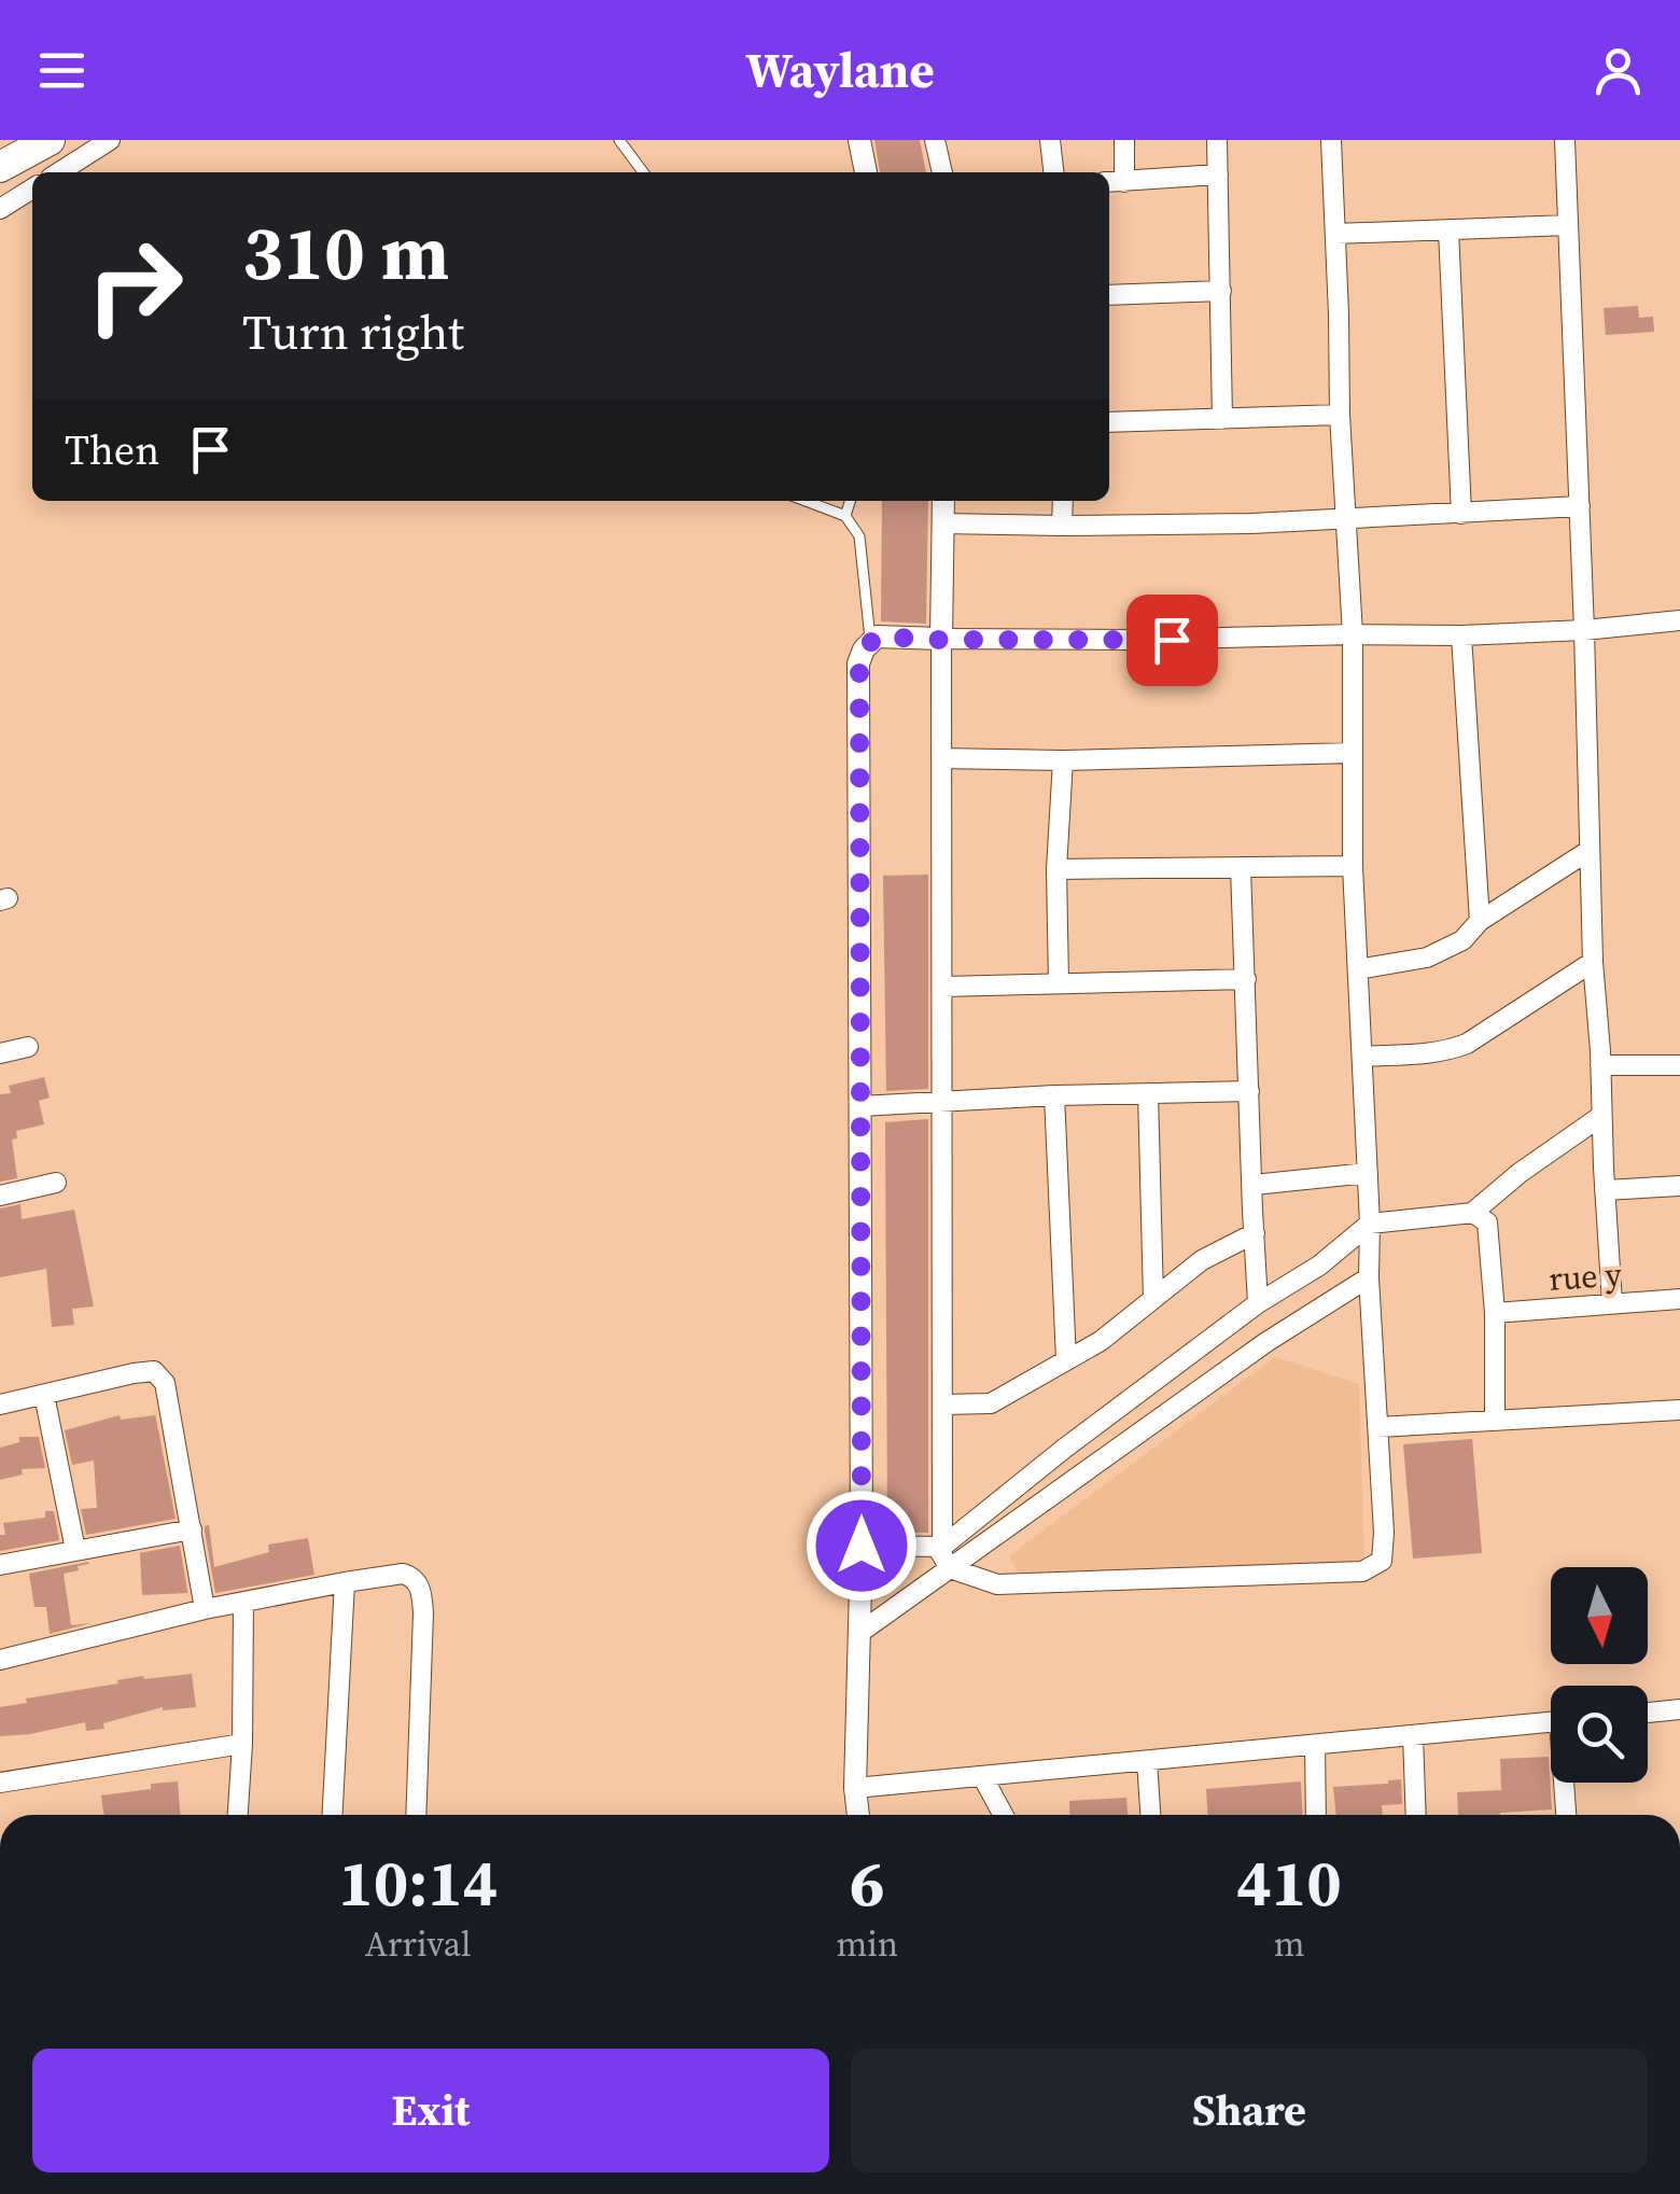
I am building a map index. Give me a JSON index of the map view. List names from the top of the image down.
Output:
{
  "streets": {
    "street": ["rue y"]
  },
  "north": "bottom",
  "page": {
    "header": "Waylane",
    "turn": ["310 m", "Turn right"],
    "then": "Then",
    "eta": [
      "10:14",
      "Arrival",
      "6",
      "min",
      "410",
      "m"
    ],
    "buttons": ["Exit", "Share"]
  }
}
